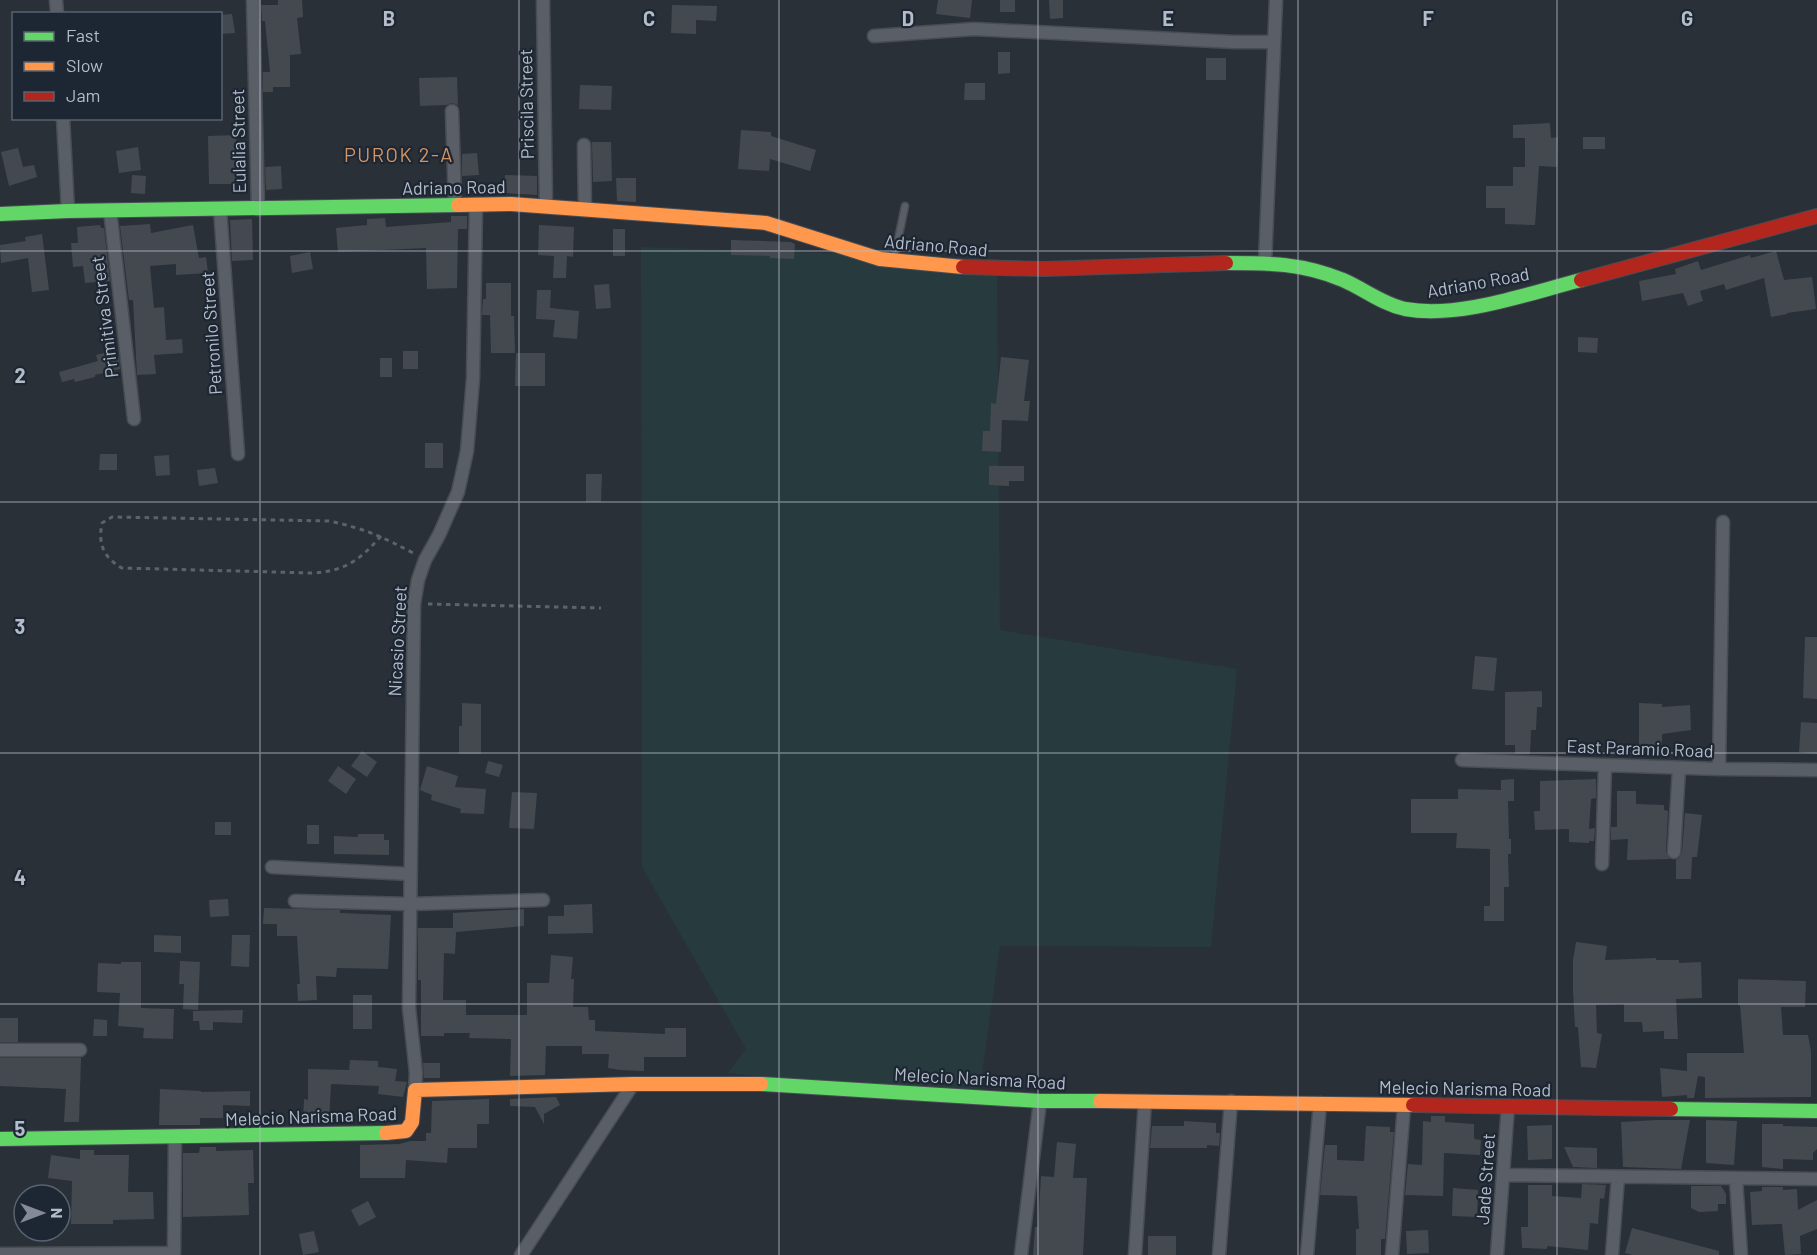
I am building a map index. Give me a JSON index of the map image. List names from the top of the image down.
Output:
{
  "streets": {
    "street": [
      "Priscila Street",
      "Eulalia Street",
      "Adriano Road",
      "Primitiva Street",
      "Petronilo Street",
      "Nicasio Street",
      "East Paramio Road",
      "Melecio Narisma Road",
      "Jade Street"
    ]
  },
  "crossings": [
    ["Priscila Street", "Adriano Road"],
    ["Eulalia Street", "Adriano Road"],
    ["Adriano Road", "Primitiva Street"],
    ["Adriano Road", "Petronilo Street"],
    ["Adriano Road", "Nicasio Street"],
    ["Nicasio Street", "Melecio Narisma Road"],
    ["Melecio Narisma Road", "Jade Street"]
  ],
  "districts": ["PUROK 2-A"],
  "legend": ["Fast", "Slow", "Jam"],
  "north": "right",
  "grid": {
    "columns": [
      "B",
      "C",
      "D",
      "E",
      "F",
      "G"
    ],
    "rows": [
      "2",
      "3",
      "4",
      "5"
    ]
  }
}
